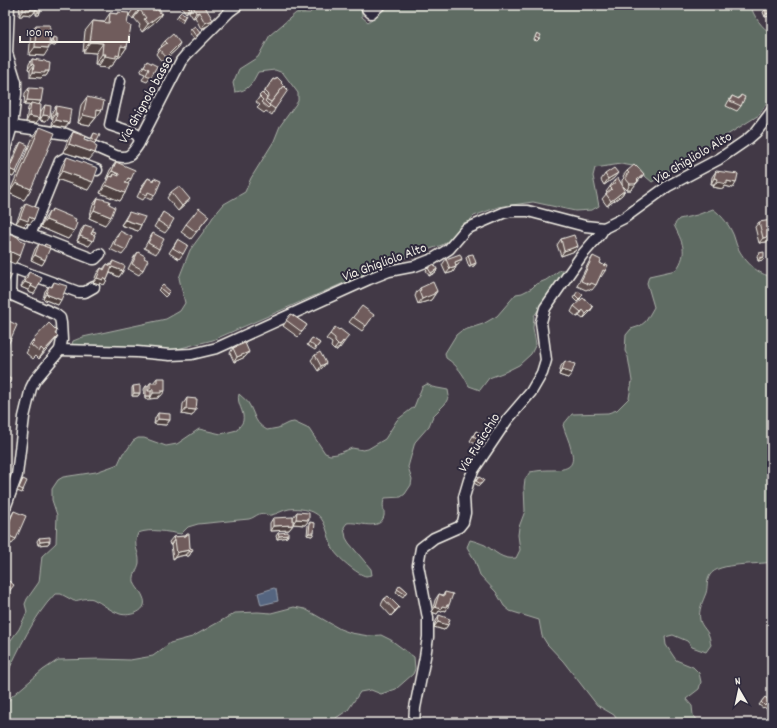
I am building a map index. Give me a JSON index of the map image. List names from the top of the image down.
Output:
{
  "streets": {
    "street": ["Via Ghignolo basso", "Via Ghigliolo Alto", "Via Fusicchio"]
  },
  "crossings": [
    ["Via Ghigliolo Alto", "Via Fusicchio"]
  ],
  "scale_bar": "100 m",
  "north": "top"
}
